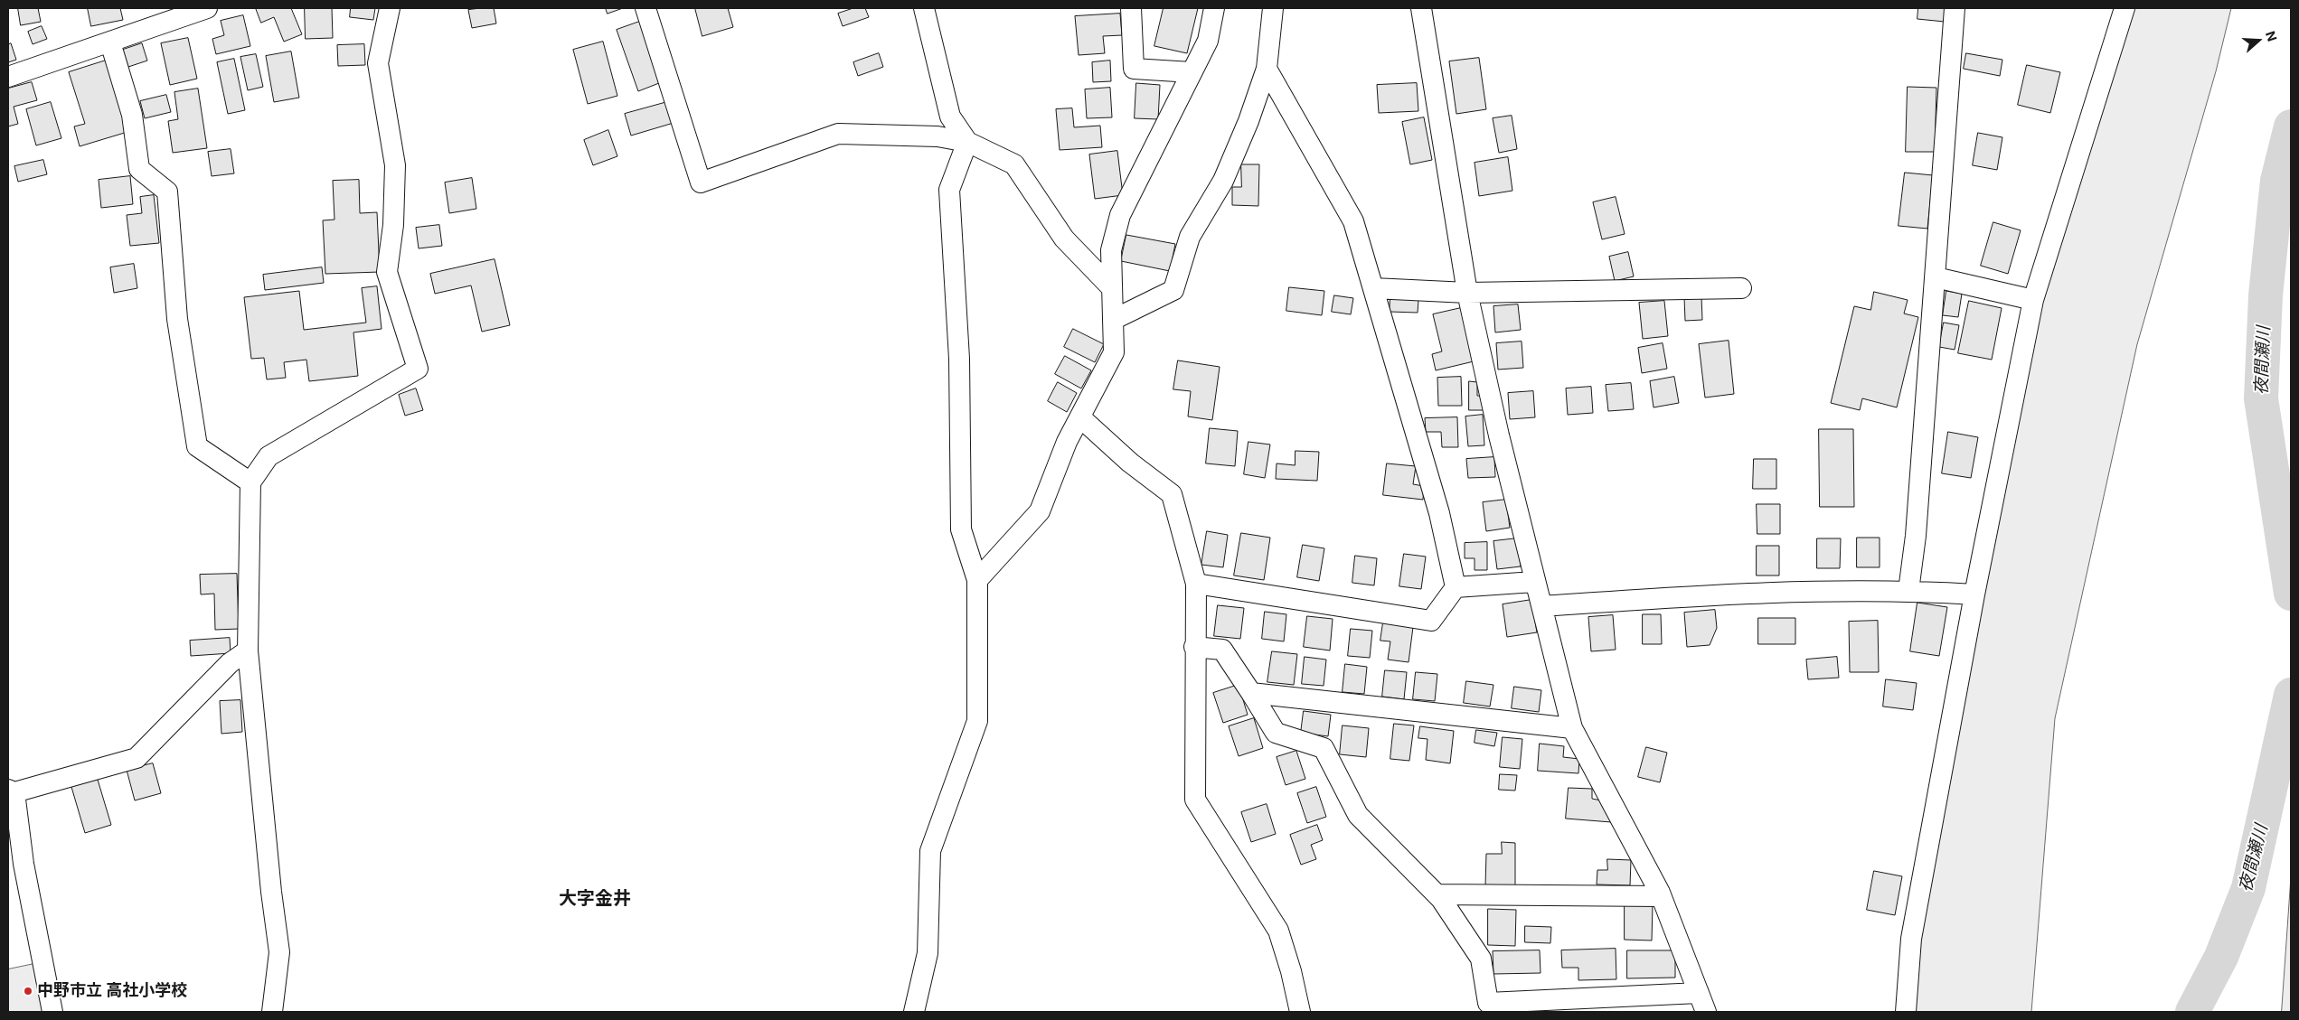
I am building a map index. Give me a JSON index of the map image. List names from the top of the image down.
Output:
{
  "districts": ["大字金井"],
  "water": ["夜間瀬川"],
  "places": ["中野市立 高社小学校"],
  "north": "right"
}
